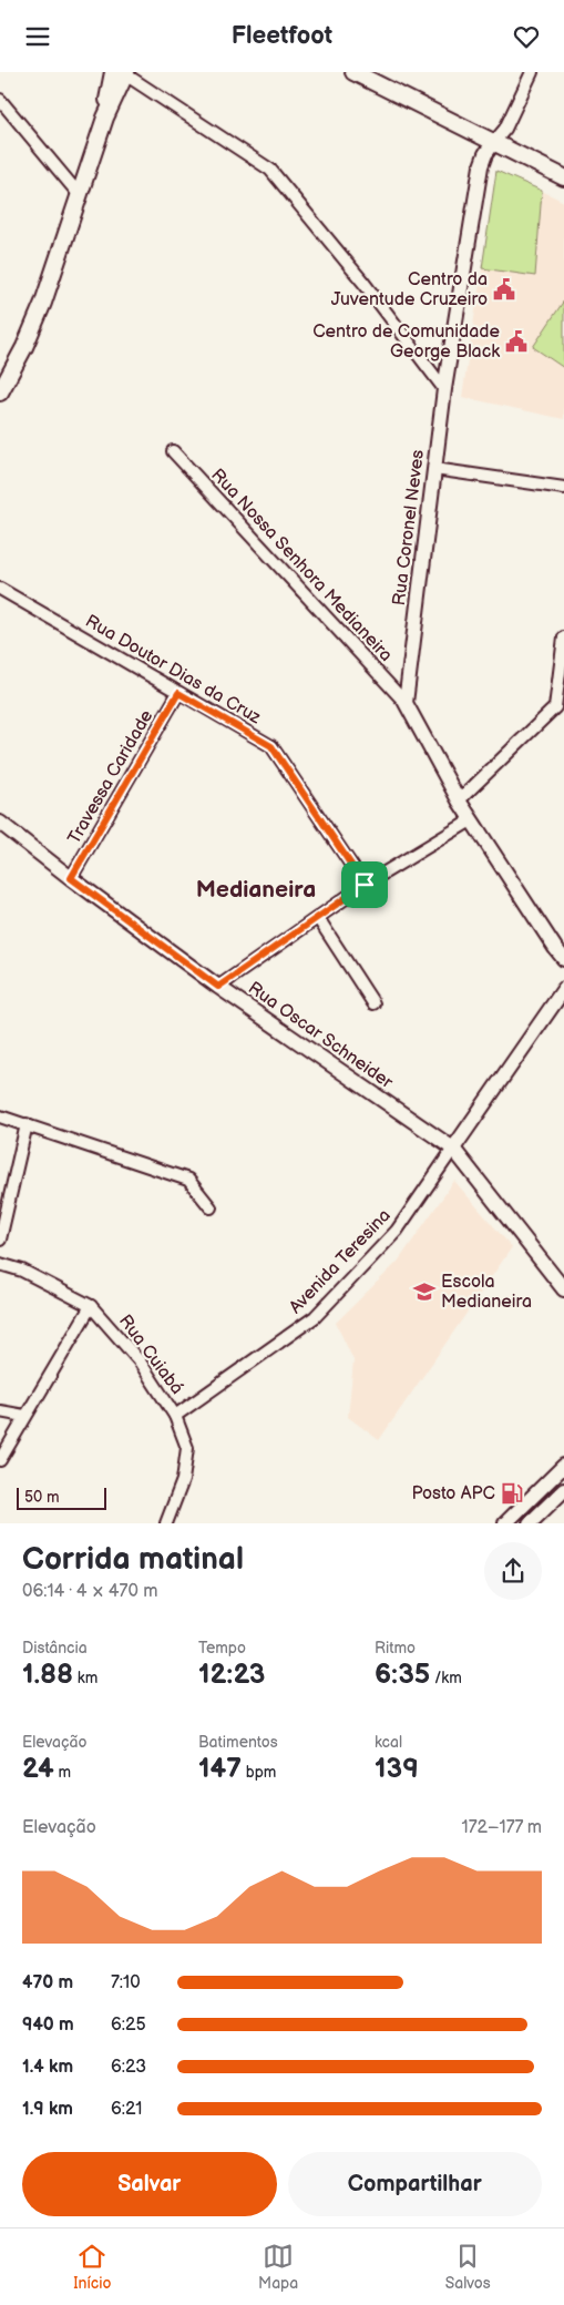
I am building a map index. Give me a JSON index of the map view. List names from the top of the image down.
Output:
{
  "streets": {
    "street": [
      "Rua Coronel Neves",
      "Rua Nossa Senhora Medianeira",
      "Rua Doutor Dias da Cruz",
      "Travessa Caridade",
      "Rua Oscar Schneider",
      "Avenida Teresina",
      "Rua Cuiabá"
    ]
  },
  "crossings": [
    ["Rua Coronel Neves", "Rua Nossa Senhora Medianeira"],
    ["Rua Doutor Dias da Cruz", "Travessa Caridade"],
    ["Travessa Caridade", "Rua Oscar Schneider"],
    ["Rua Oscar Schneider", "Avenida Teresina"],
    ["Avenida Teresina", "Rua Cuiabá"]
  ],
  "districts": ["Medianeira"],
  "places": {
    "public building": ["Centro da Juventude Cruzeiro", "Centro de Comunidade George Black"],
    "school or university": ["Escola Medianeira"],
    "fuel station": ["Posto APC"]
  },
  "scale_bar": "50 m",
  "page": {
    "header": "Fleetfoot",
    "scale": "50 m",
    "heading": ["Corrida matinal", "06:14 · 4 × 470 m"],
    "stats": [
      ["Distância", "1.88 km"],
      ["Tempo", "12:23"],
      ["Ritmo", "6:35 /km"],
      ["Elevação", "24 m"],
      ["Batimentos", "147 bpm"],
      ["kcal", "139"]
    ],
    "chart": ["Elevação", "172–177 m"],
    "list": [
      {
        "name": "470 m",
        "note": "7:10"
      },
      {
        "name": "940 m",
        "note": "6:25"
      },
      {
        "name": "1.4 km",
        "note": "6:23"
      },
      {
        "name": "1.9 km",
        "note": "6:21"
      }
    ],
    "buttons": ["Salvar", "Compartilhar"],
    "tabs": ["Início", "Mapa", "Salvos"]
  }
}
